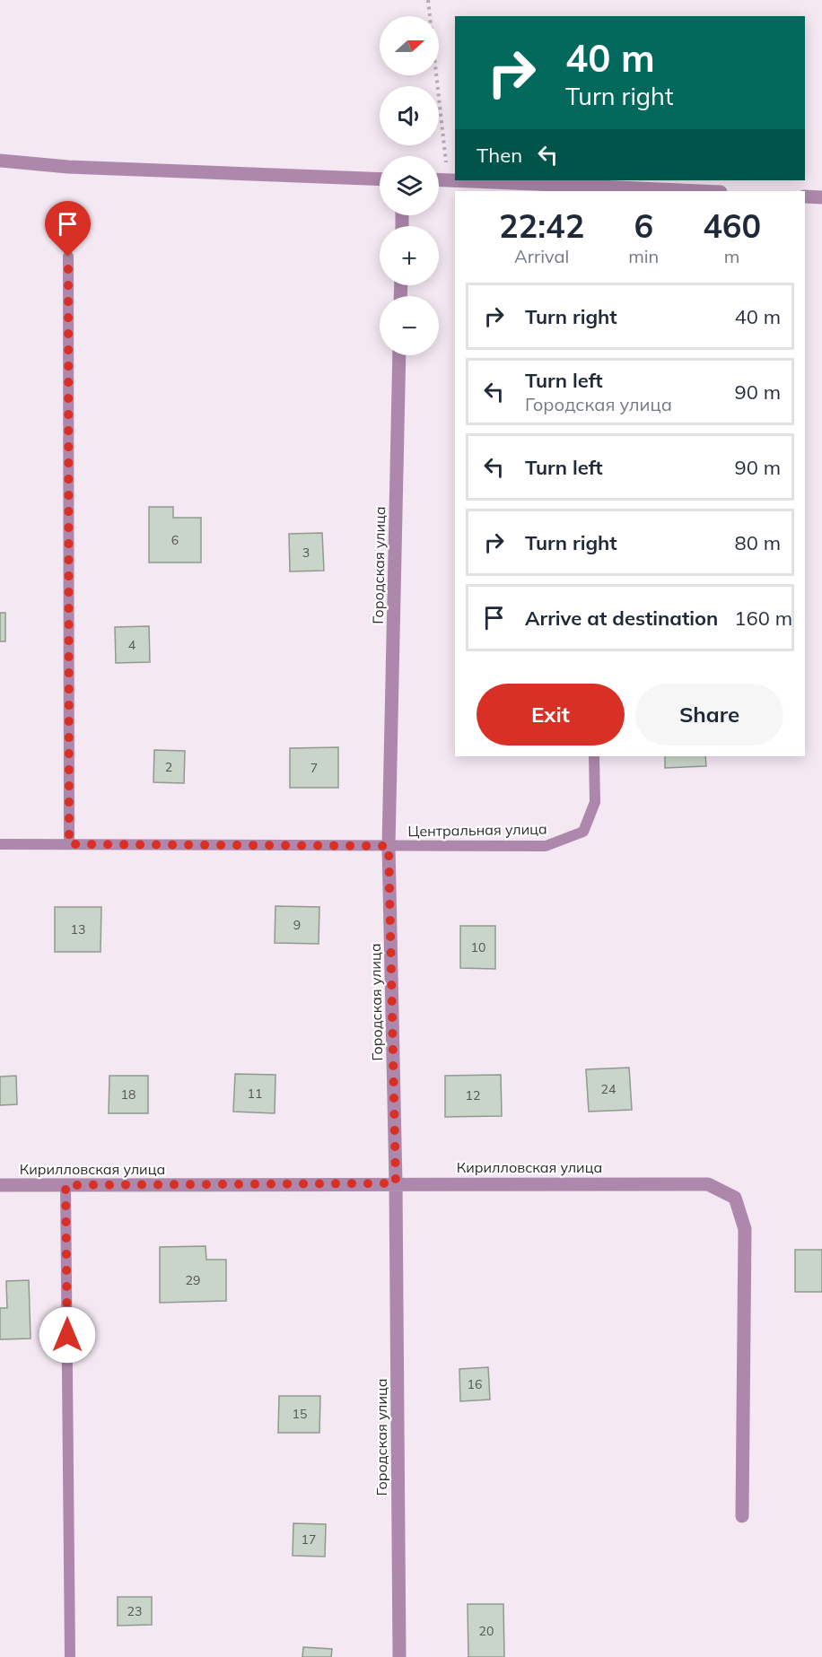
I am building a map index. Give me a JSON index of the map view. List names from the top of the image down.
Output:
{
  "streets": {
    "street": ["Городская улица", "Кирилловская улица"],
    "lane": ["Центральная улица"]
  },
  "crossings": [
    ["Городская улица", "Центральная улица"],
    ["Городская улица", "Кирилловская улица"]
  ],
  "house_numbers": [
    "6",
    "3",
    "4",
    "2",
    "7",
    "9",
    "13",
    "10",
    "24",
    "11",
    "18",
    "12",
    "29",
    "16",
    "15",
    "17",
    "23",
    "20"
  ],
  "north": "right",
  "page": {
    "map_buttons": ["+", "−"],
    "turn": ["40 m", "Turn right"],
    "then": "Then",
    "eta": [
      "22:42",
      "Arrival",
      "6",
      "min",
      "460",
      "m"
    ],
    "list": [
      {
        "name": "Turn right",
        "value": "40 m"
      },
      {
        "name": "Turn left",
        "note": "Городская улица",
        "value": "90 m"
      },
      {
        "name": "Turn left",
        "value": "90 m"
      },
      {
        "name": "Turn right",
        "value": "80 m"
      },
      {
        "name": "Arrive at destination",
        "value": "160 m"
      }
    ],
    "buttons": ["Exit", "Share"]
  }
}
